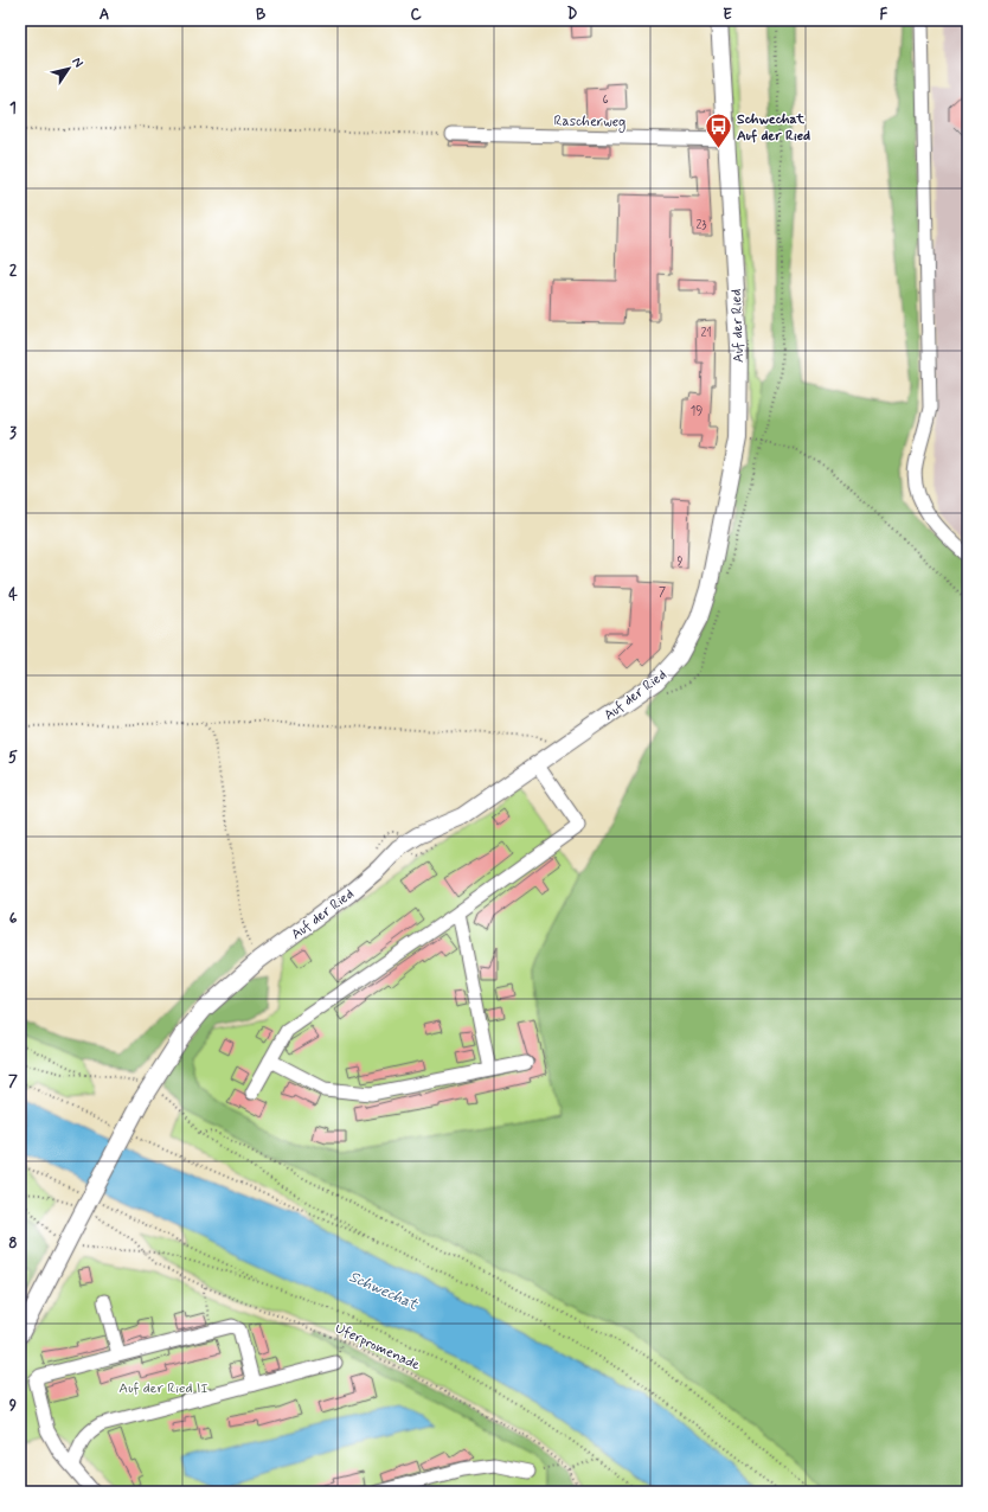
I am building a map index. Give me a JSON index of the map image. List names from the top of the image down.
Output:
{
  "streets": {
    "main road": ["Auf der Ried"],
    "street": ["Rascherweg"],
    "path": ["Uferpromenade"]
  },
  "crossings": [
    ["Rascherweg", "Auf der Ried"]
  ],
  "water": ["Schwechat"],
  "parks": ["Auf der Ried II"],
  "places": {
    "bus stop": ["Schwechat Auf der Ried"]
  },
  "house_numbers": [
    "6",
    "23",
    "21",
    "19",
    "9",
    "7"
  ],
  "north": "top right",
  "grid": {
    "columns": [
      "A",
      "B",
      "C",
      "D",
      "E",
      "F"
    ],
    "rows": [
      "1",
      "2",
      "3",
      "4",
      "5",
      "6",
      "7",
      "8",
      "9"
    ]
  }
}
